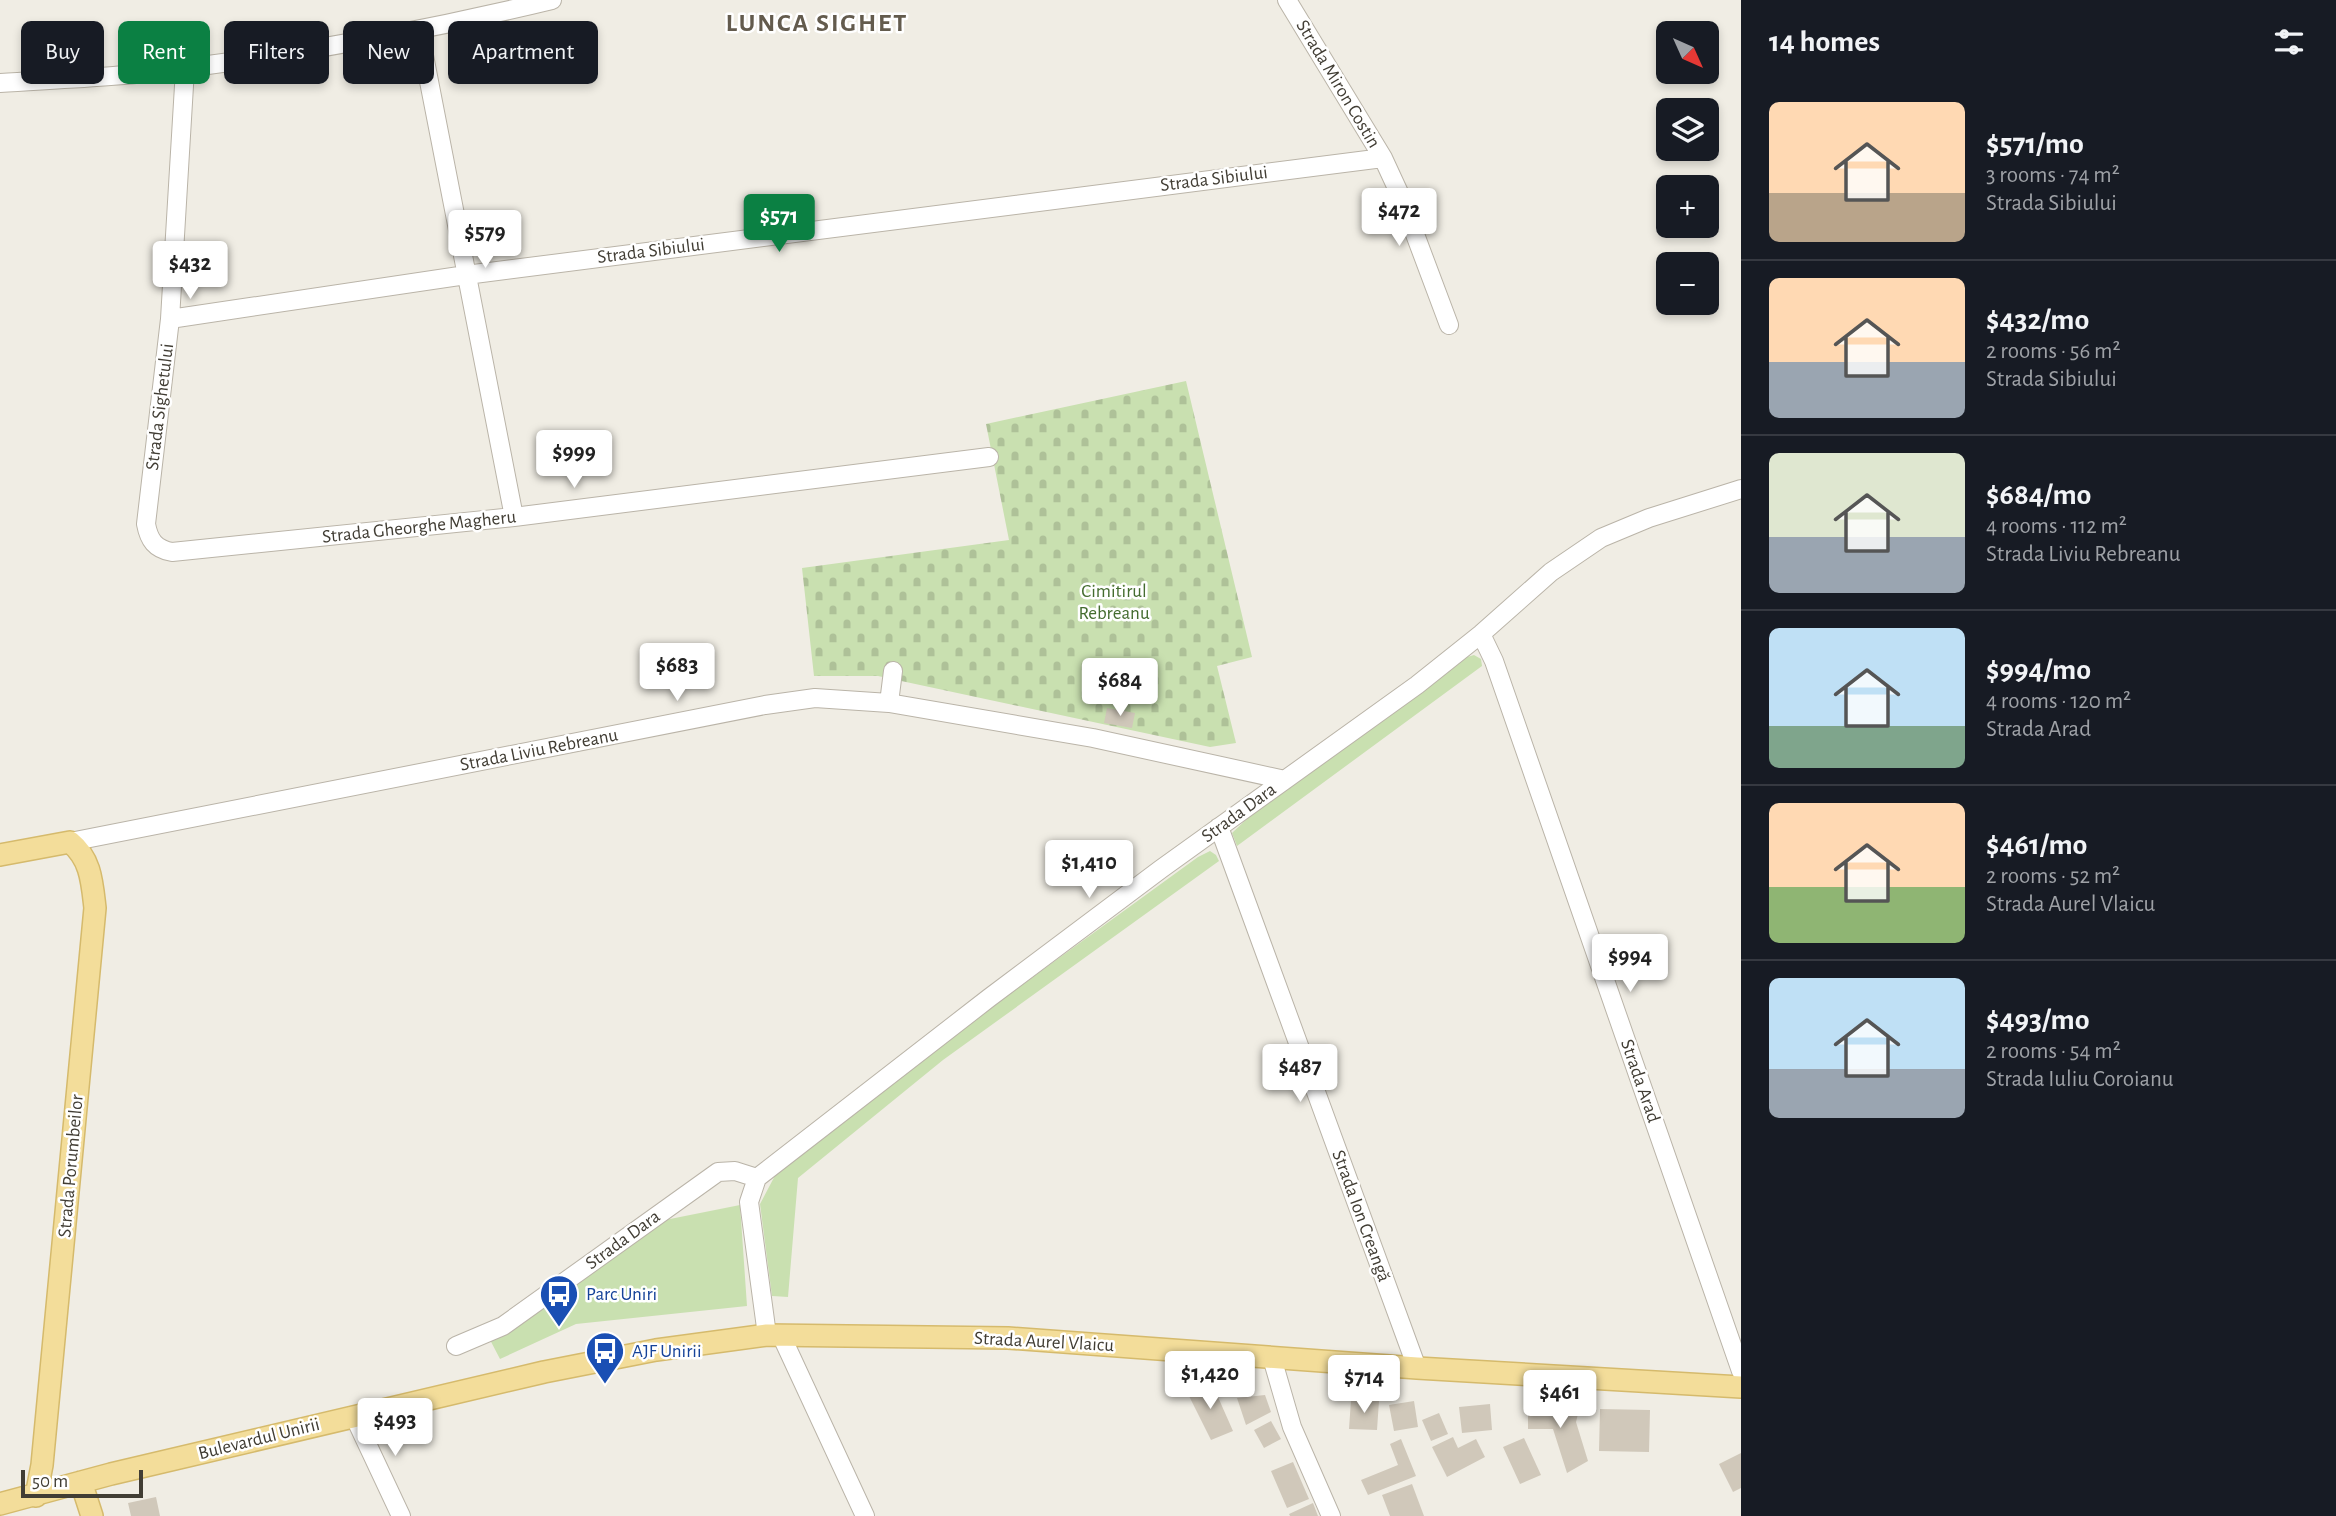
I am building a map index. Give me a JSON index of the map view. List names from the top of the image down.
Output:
{
  "streets": {
    "main road": [
      "Strada Liviu Rebreanu",
      "Strada Porumbeilor",
      "Strada Aurel Vlaicu",
      "Bulevardul Unirii"
    ],
    "street": [
      "Strada Miron Costin",
      "Strada Sibiului",
      "Strada Sighetului",
      "Strada Gheorghe Magheru",
      "Strada Dara",
      "Strada Arad",
      "Strada Ion Creangă"
    ]
  },
  "crossings": [
    ["Strada Miron Costin", "Strada Sibiului"],
    ["Strada Sibiului", "Strada Sighetului"],
    ["Strada Sighetului", "Strada Gheorghe Magheru"],
    ["Strada Liviu Rebreanu", "Strada Dara"],
    ["Strada Liviu Rebreanu", "Strada Porumbeilor"],
    ["Strada Dara", "Strada Arad"],
    ["Strada Dara", "Strada Ion Creangă"],
    ["Strada Porumbeilor", "Bulevardul Unirii"],
    ["Strada Ion Creangă", "Strada Aurel Vlaicu"],
    ["Strada Aurel Vlaicu", "Bulevardul Unirii"]
  ],
  "districts": ["LUNCA SIGHET"],
  "parks": ["Cimitirul Rebreanu"],
  "places": {
    "bus stop": ["Parc Uniri", "AJF Unirii"]
  },
  "scale_bar": "50 m",
  "north": "bottom right",
  "page": {
    "heading": "14 homes",
    "map_buttons": ["+", "−"],
    "chip": [
      "Buy",
      "Rent",
      "Filters",
      "New",
      "Apartment"
    ],
    "list": [
      {
        "name": "$571/mo",
        "note": "3 rooms · 74 m² · Strada Sibiului"
      },
      {
        "name": "$432/mo",
        "note": "2 rooms · 56 m² · Strada Sibiului"
      },
      {
        "name": "$684/mo",
        "note": "4 rooms · 112 m² · Strada Liviu Rebreanu"
      },
      {
        "name": "$994/mo",
        "note": "4 rooms · 120 m² · Strada Arad"
      },
      {
        "name": "$461/mo",
        "note": "2 rooms · 52 m² · Strada Aurel Vlaicu"
      },
      {
        "name": "$493/mo",
        "note": "2 rooms · 54 m² · Strada Iuliu Coroianu"
      }
    ],
    "price": [
      "$472",
      "$571",
      "$579",
      "$432",
      "$999",
      "$683",
      "$684",
      "$1,410",
      "$994",
      "$487",
      "$1,420",
      "$714",
      "$461",
      "$493"
    ],
    "scale": "50 m"
  }
}
